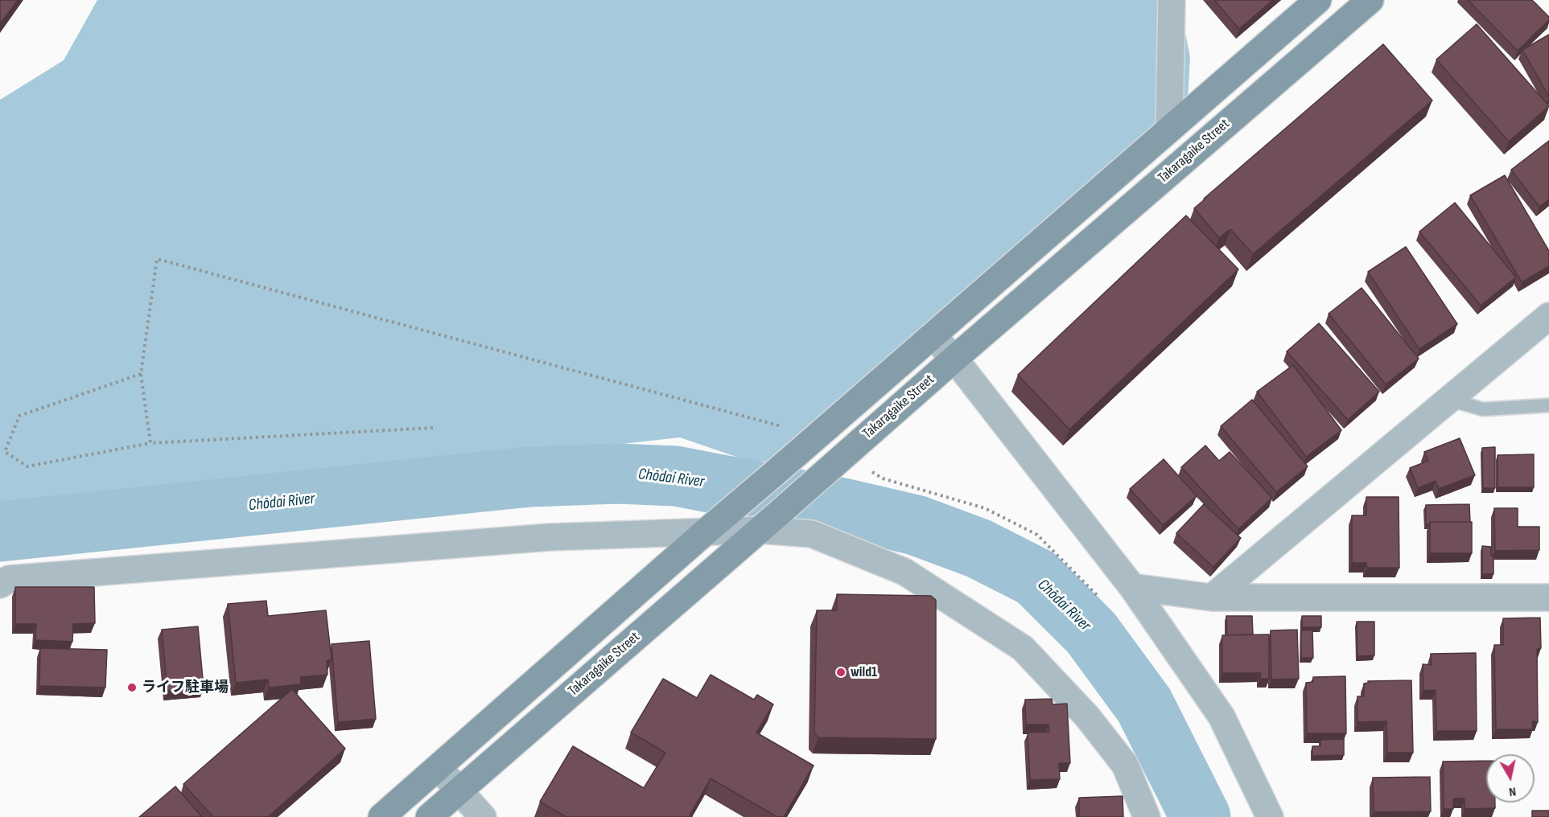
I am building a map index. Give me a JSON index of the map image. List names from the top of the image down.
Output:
{
  "streets": {
    "street": ["Takaragaike Street"]
  },
  "water": ["Chōdai River"],
  "places": ["wild1", "ライフ駐車場"],
  "north": "bottom"
}
